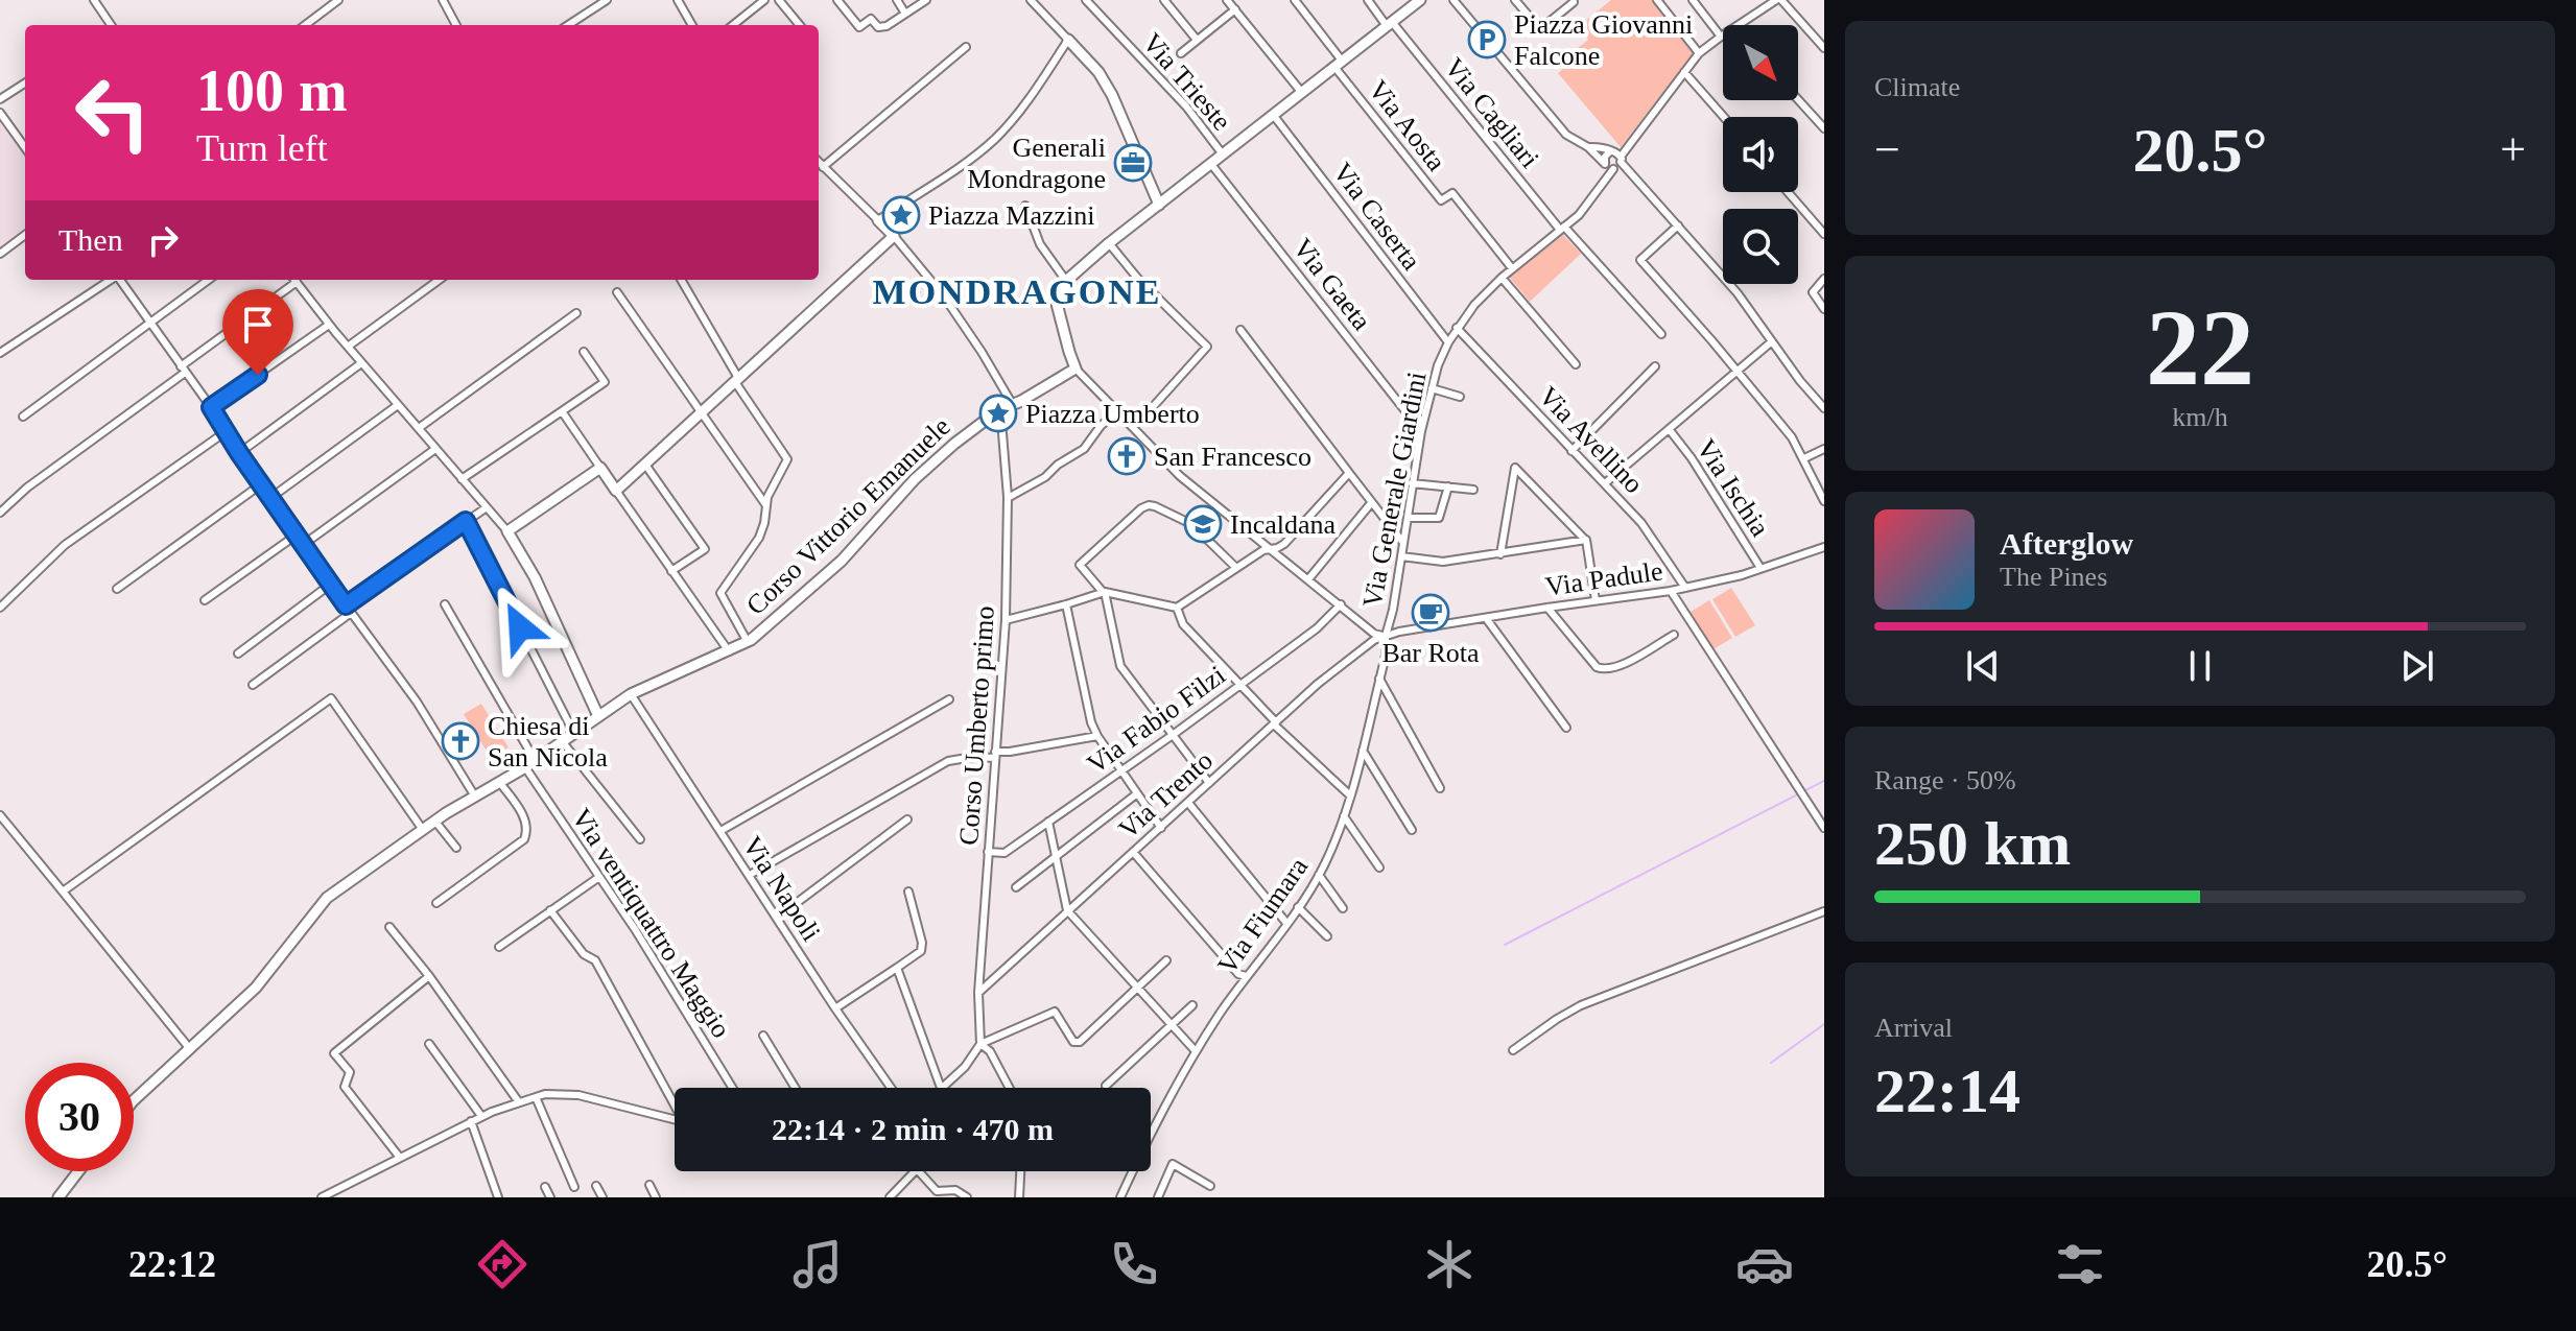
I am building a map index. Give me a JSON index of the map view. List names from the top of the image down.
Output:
{
  "streets": {
    "street": [
      "Via Trieste",
      "Via Cagliari",
      "Via Aosta",
      "Via Caserta",
      "Via Gaeta",
      "Via Avellino",
      "Via Ischia",
      "Via Generale Giardini",
      "Corso Vittorio Emanuele",
      "Via Padule",
      "Via Fabio Filzi",
      "Corso Umberto primo",
      "Via Trento",
      "Via Napoli",
      "Via Fiumara",
      "Via ventiquattro Maggio"
    ]
  },
  "crossings": [
    ["Via Cagliari", "Via Generale Giardini"],
    ["Via Aosta", "Via Generale Giardini"],
    ["Via Caserta", "Via Generale Giardini"],
    ["Via Gaeta", "Via Generale Giardini"],
    ["Via Avellino", "Via Generale Giardini"],
    ["Via Avellino", "Via Padule"],
    ["Via Ischia", "Via Padule"],
    ["Via Generale Giardini", "Via Padule"],
    ["Via Generale Giardini", "Via Trento"],
    ["Via Generale Giardini", "Via Fiumara"],
    ["Corso Vittorio Emanuele", "Corso Umberto primo"],
    ["Corso Vittorio Emanuele", "Via Napoli"],
    ["Corso Vittorio Emanuele", "Via ventiquattro Maggio"],
    ["Via Padule", "Via Trento"],
    ["Via Padule", "Via Fiumara"],
    ["Via Fabio Filzi", "Corso Umberto primo"],
    ["Corso Umberto primo", "Via Trento"],
    ["Via Trento", "Via Fiumara"]
  ],
  "districts": ["MONDRAGONE"],
  "places": {
    "parking": ["Piazza Giovanni Falcone"],
    "office": ["Generali Mondragone"],
    "place": ["Piazza Mazzini", "Piazza Umberto"],
    "church": ["San Francesco", "Chiesa di San Nicola"],
    "school or university": ["Incaldana"],
    "cafe": ["Bar Rota"]
  },
  "north": "bottom right",
  "page": {
    "tile": [
      "Climate",
      ["22", "km/h"],
      ["Range · 50%", "250 km"],
      ["Arrival", "22:14"]
    ],
    "turn": ["100 m", "Turn left"],
    "heat": ["−", "20.5°", "+"],
    "then": "Then",
    "song": ["Afterglow", "The Pines"],
    "limit": "30",
    "trip": "22:14 · 2 min · 470 m",
    "tabs": ["22:12", "20.5°"]
  }
}
